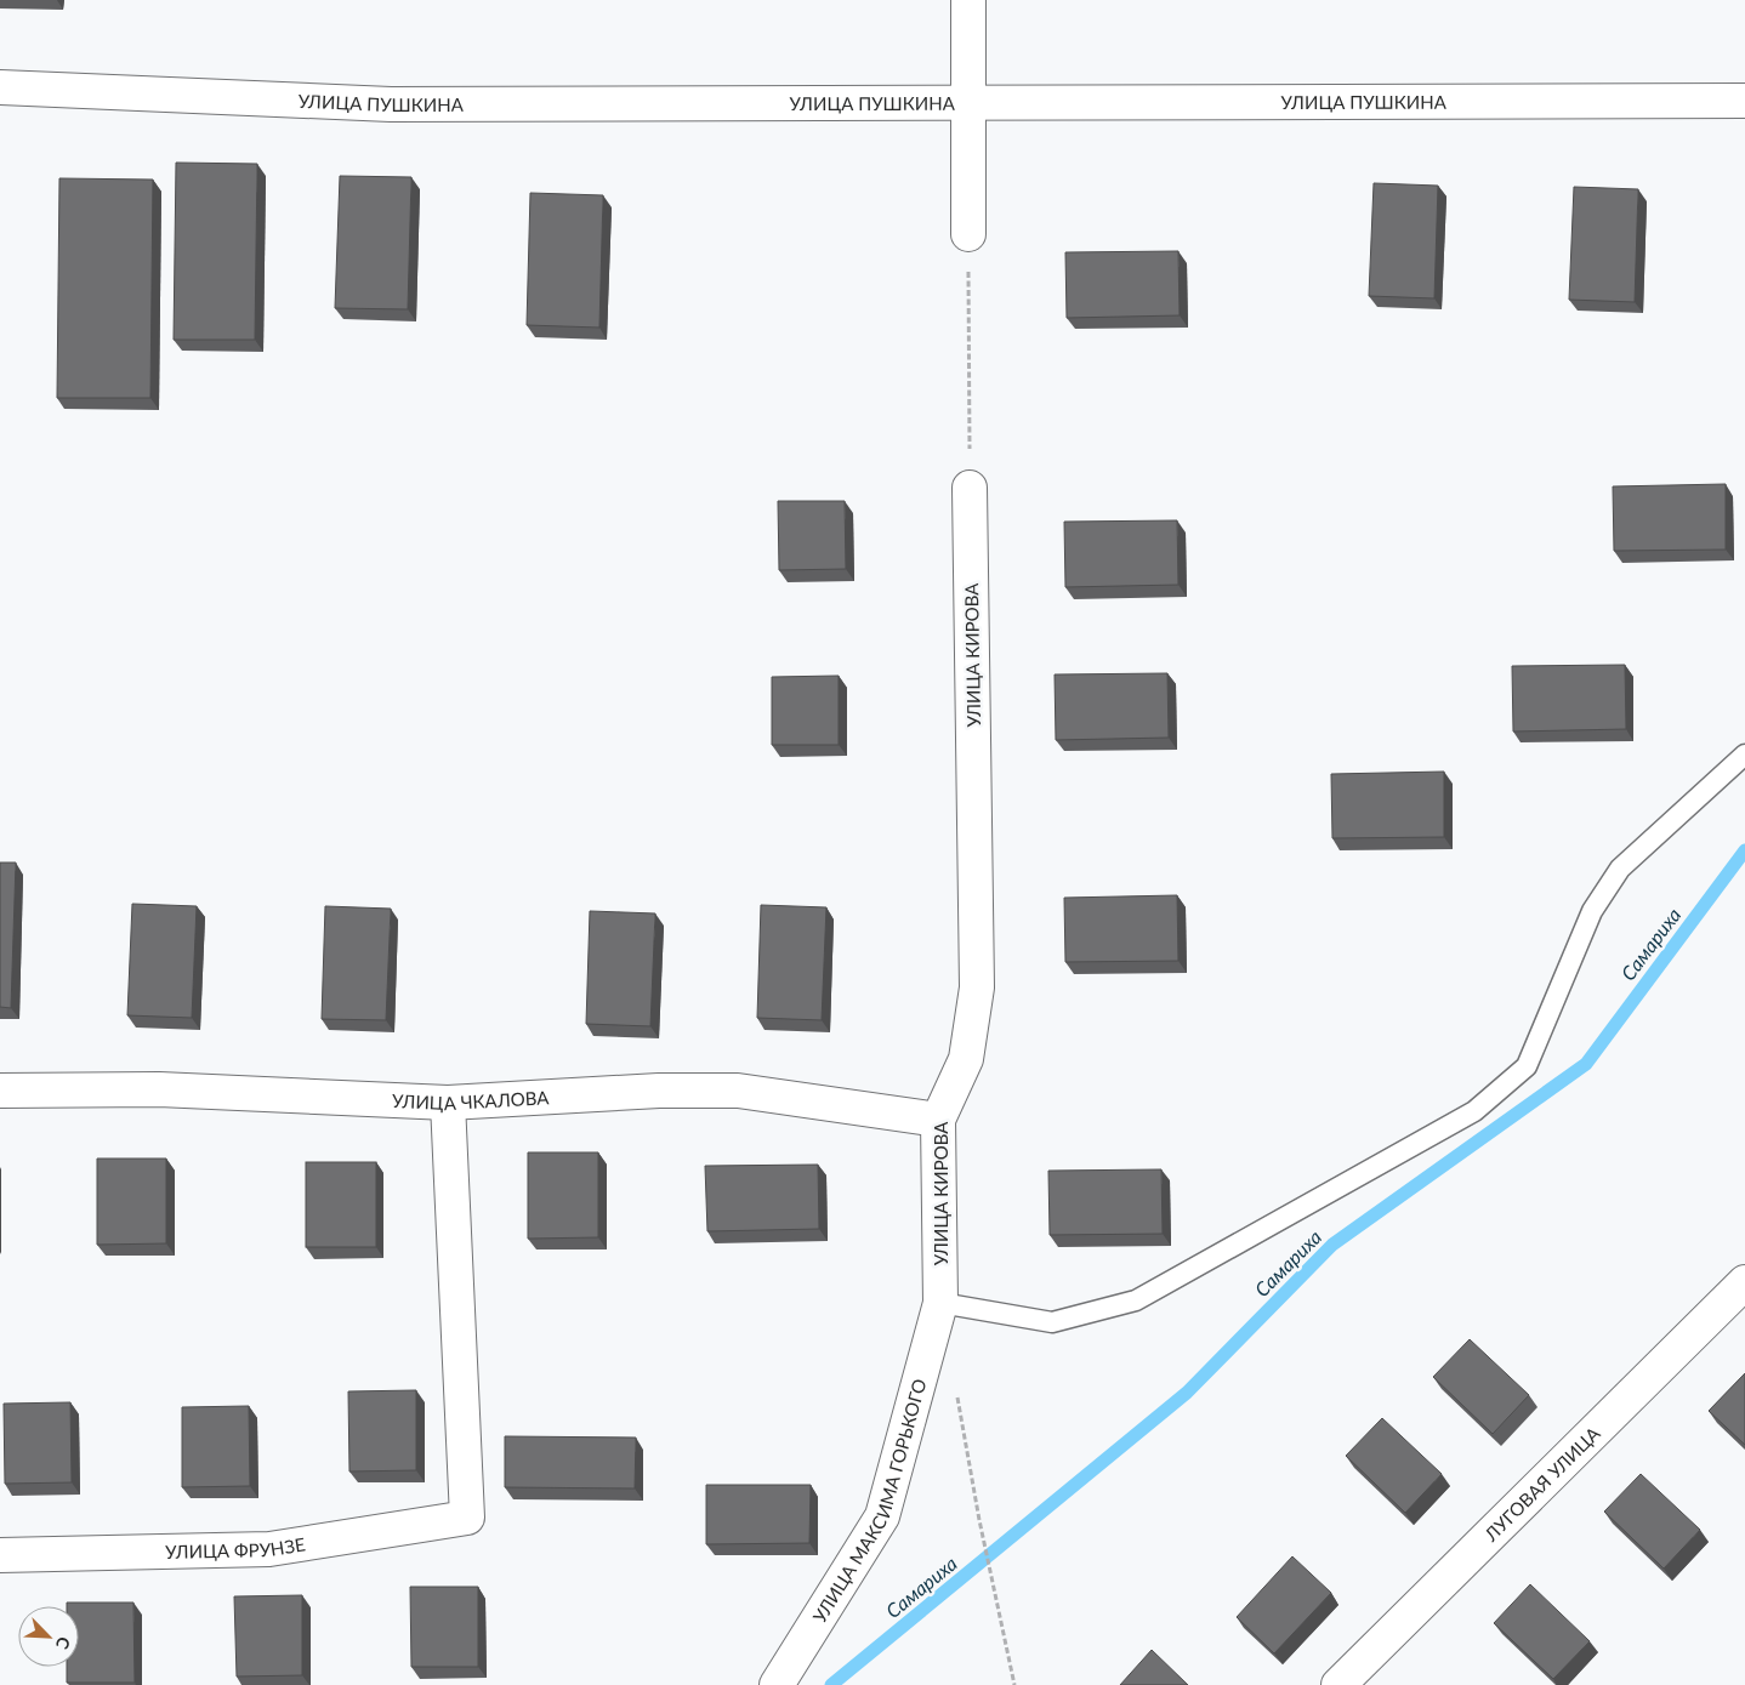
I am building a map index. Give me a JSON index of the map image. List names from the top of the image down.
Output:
{
  "streets": {
    "street": [
      "УЛИЦА ПУШКИНА",
      "УЛИЦА КИРОВА",
      "УЛИЦА ЧКАЛОВА",
      "ЛУГОВАЯ УЛИЦА",
      "УЛИЦА МАКСИМА ГОРЬКОГО",
      "УЛИЦА ФРУНЗЕ"
    ]
  },
  "crossings": [
    ["УЛИЦА КИРОВА", "УЛИЦА ЧКАЛОВА"],
    ["УЛИЦА КИРОВА", "УЛИЦА МАКСИМА ГОРЬКОГО"],
    ["УЛИЦА ЧКАЛОВА", "УЛИЦА ФРУНЗЕ"]
  ],
  "water": ["Самариха"],
  "north": "bottom right"
}
